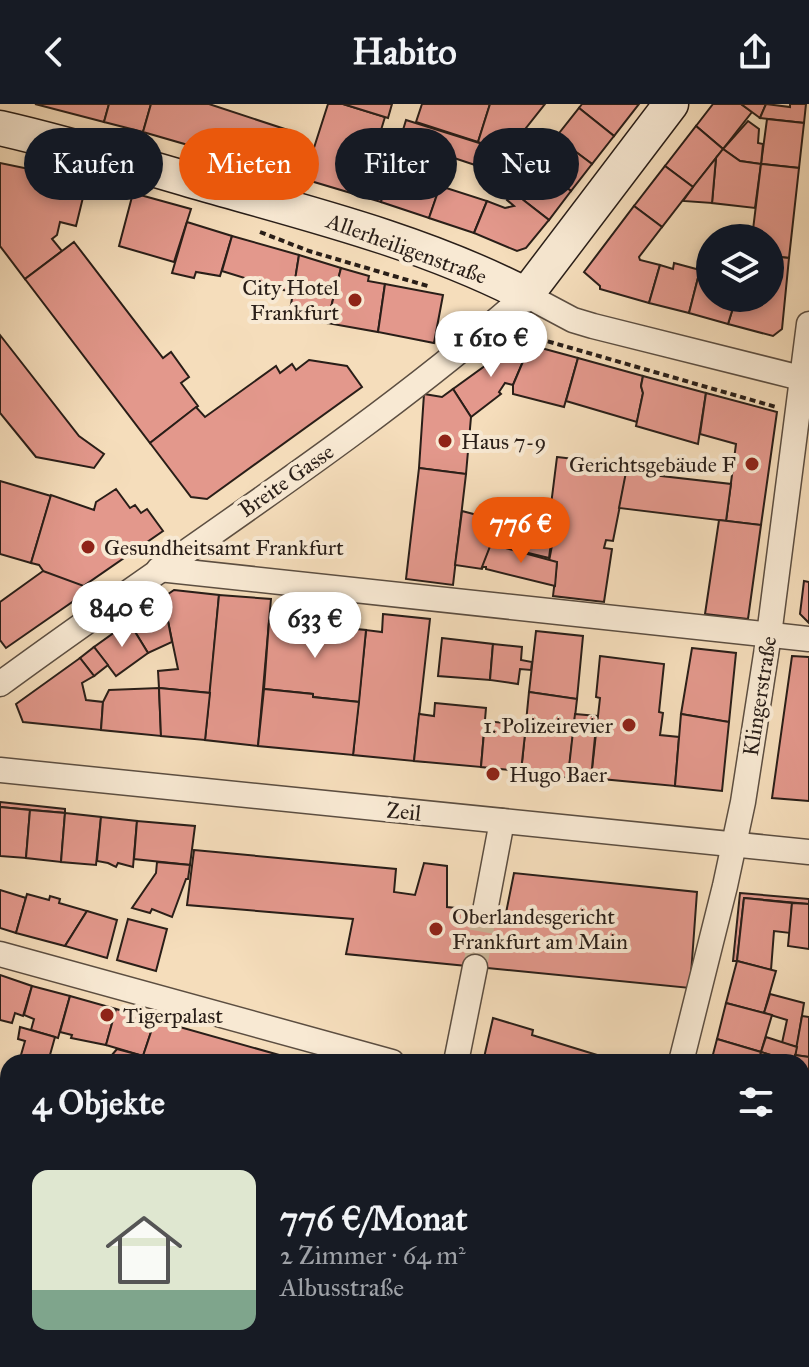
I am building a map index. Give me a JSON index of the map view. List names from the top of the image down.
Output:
{
  "streets": {
    "main road": ["Allerheiligenstraße"],
    "street": ["Breite Gasse", "Klingerstraße", "Zeil"]
  },
  "crossings": [
    ["Allerheiligenstraße", "Breite Gasse"],
    ["Allerheiligenstraße", "Klingerstraße"],
    ["Klingerstraße", "Zeil"]
  ],
  "places": [
    "City Hotel Frankfurt",
    "Haus 7-9",
    "Gerichtsgebäude F",
    "Gesundheitsamt Frankfurt",
    "1. Polizeirevier",
    "Hugo Baer",
    "Oberlandesgericht Frankfurt am Main",
    "Tigerpalast"
  ],
  "page": {
    "header": "Habito",
    "chip": [
      "Kaufen",
      "Mieten",
      "Filter",
      "Neu"
    ],
    "price": [
      "1 610 €",
      "776 €",
      "840 €",
      "633 €"
    ],
    "heading": "4 Objekte",
    "list": [
      {
        "name": "776 €/Monat",
        "note": "2 Zimmer · 64 m² · Albusstraße"
      }
    ]
  }
}
